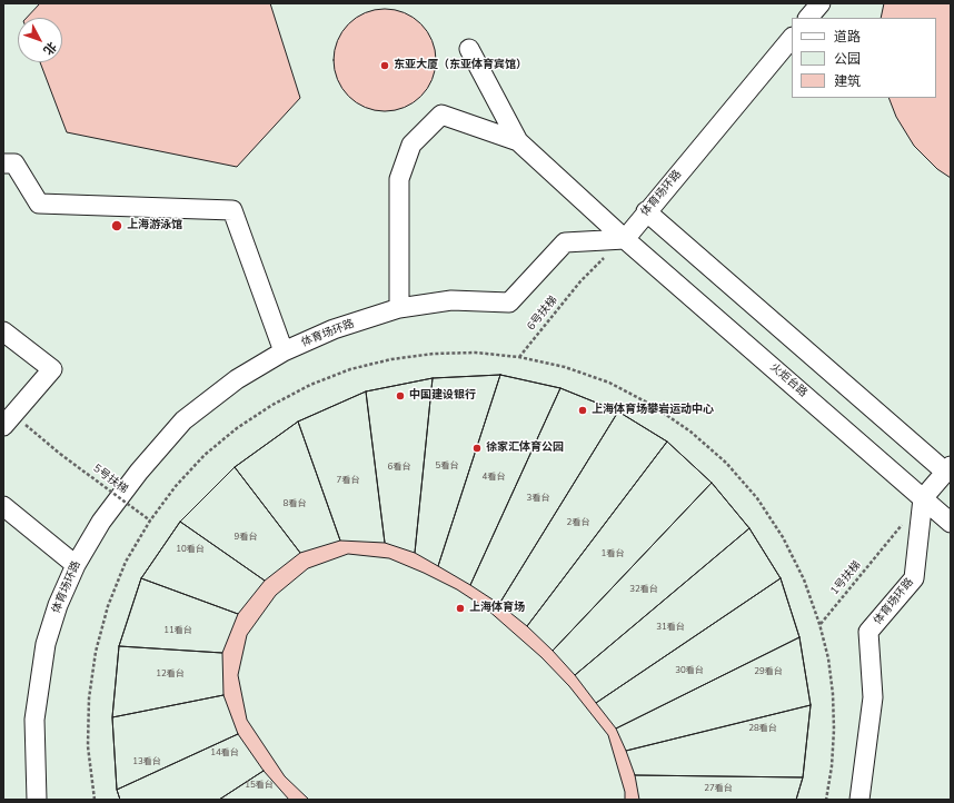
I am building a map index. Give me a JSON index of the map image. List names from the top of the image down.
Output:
{
  "streets": {
    "lane": ["体育场环路", "火炬台路"],
    "path": ["6号扶梯", "5号扶梯", "1号扶梯"]
  },
  "crossings": [
    ["体育场环路", "6号扶梯"],
    ["体育场环路", "火炬台路"],
    ["6号扶梯", "火炬台路"]
  ],
  "places": [
    "东亚大厦（东亚体育宾馆）",
    "上海游泳馆",
    "中国建设银行",
    "上海体育场攀岩运动中心",
    "徐家汇体育公园",
    "上海体育场"
  ],
  "house_numbers": [
    "5看台",
    "6看台",
    "4看台",
    "7看台",
    "3看台",
    "8看台",
    "2看台",
    "9看台",
    "10看台",
    "1看台",
    "32看台",
    "31看台",
    "11看台",
    "30看台",
    "29看台",
    "12看台",
    "28看台",
    "14看台",
    "13看台",
    "15看台",
    "27看台"
  ],
  "legend": ["道路", "公园", "建筑"],
  "north": "bottom right"
}
